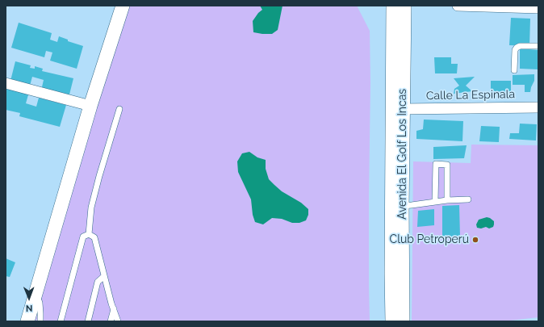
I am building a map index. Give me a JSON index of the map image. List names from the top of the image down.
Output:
{
  "streets": {
    "street": ["Calle La Espinala", "Avenida El Golf Los Incas"]
  },
  "crossings": [
    ["Calle La Espinala", "Avenida El Golf Los Incas"]
  ],
  "places": ["Club Petroperú"],
  "north": "bottom"
}
